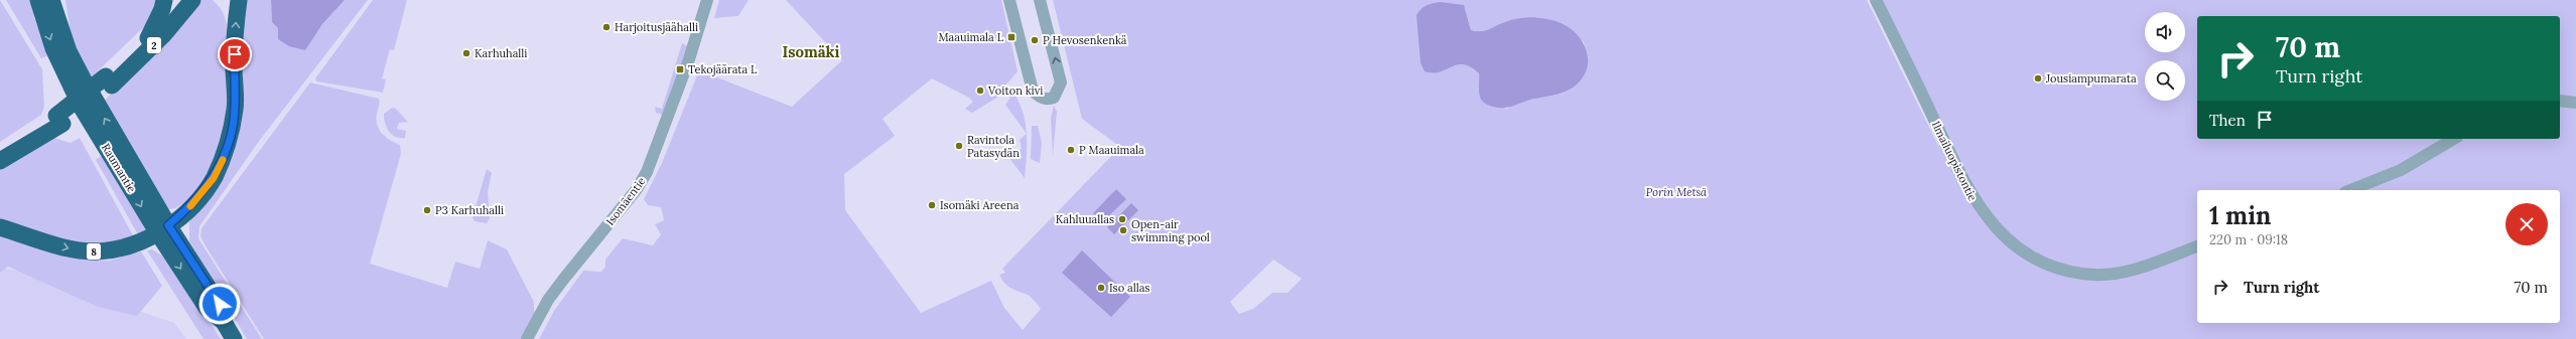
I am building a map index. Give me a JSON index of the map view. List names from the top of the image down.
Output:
{
  "streets": {
    "highway": ["2", "Raumantie", "8"],
    "street": ["Ilmailuopistontie", "Isomäentie"]
  },
  "crossings": [
    ["Raumantie", "8"]
  ],
  "districts": ["Isomäki"],
  "parks": ["Porin Metsä"],
  "places": {
    "other": [
      "Harjoitusjäähalli",
      "P Hevosenkenkä",
      "Karhuhalli",
      "Jousiampumarata",
      "Voiton kivi",
      "Ravintola Patasydän",
      "P Maauimala",
      "Isomäki Areena",
      "P3 Karhuhalli",
      "Kahluuallas",
      "Open-air swimming pool",
      "Iso allas"
    ],
    "transit": ["Maauimala L", "Tekojäärata L"]
  },
  "page": {
    "turn": ["70 m", "Turn right"],
    "then": "Then",
    "heading": ["1 min", "220 m · 09:18"],
    "list": [
      {
        "name": "Turn right",
        "value": "70 m"
      }
    ]
  }
}
